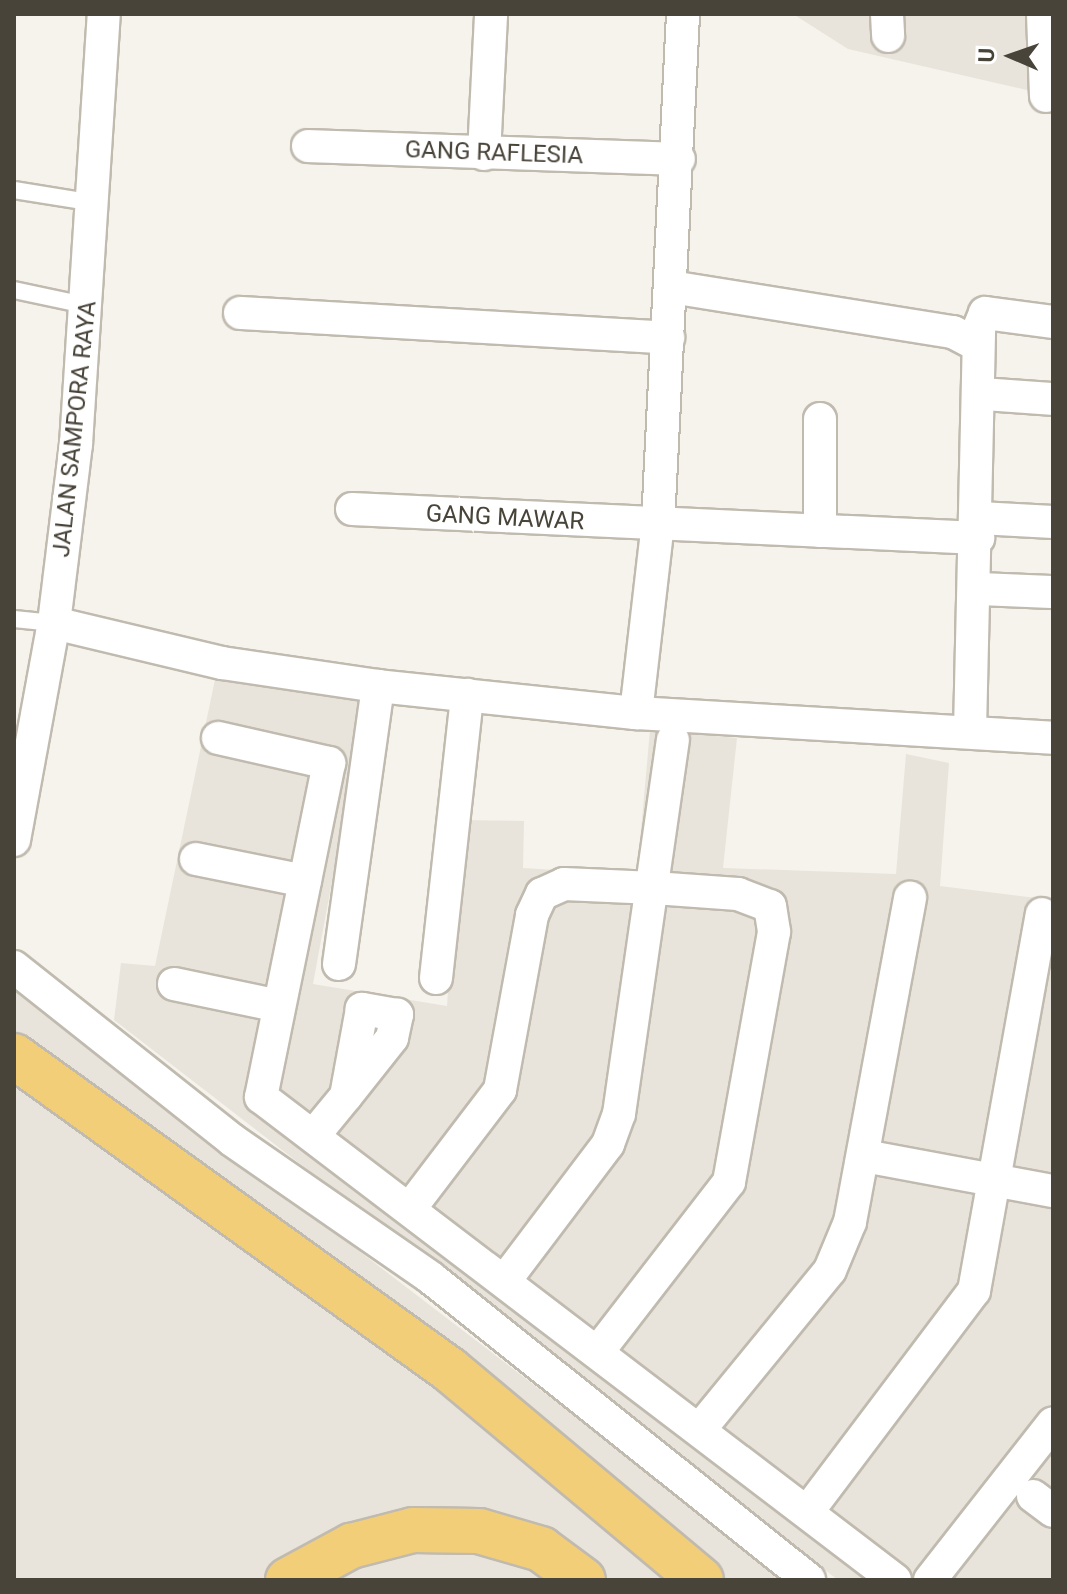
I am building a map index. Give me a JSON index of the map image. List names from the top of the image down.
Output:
{
  "streets": {
    "street": ["GANG RAFLESIA", "JALAN SAMPORA RAYA", "GANG MAWAR"]
  },
  "north": "left"
}
